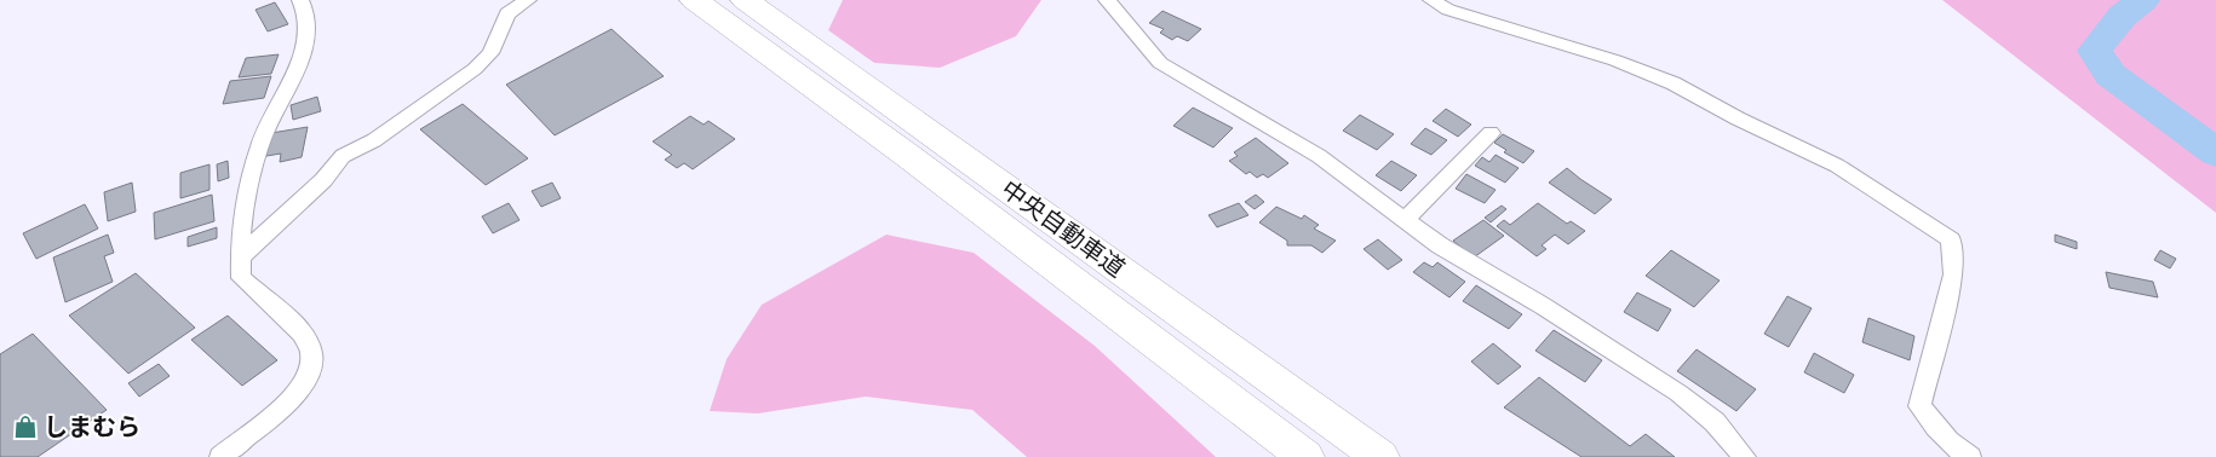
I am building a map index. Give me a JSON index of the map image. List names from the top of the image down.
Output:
{
  "streets": {
    "highway": ["中央自動車道"]
  },
  "places": {
    "shop": ["しまむら"]
  }
}
